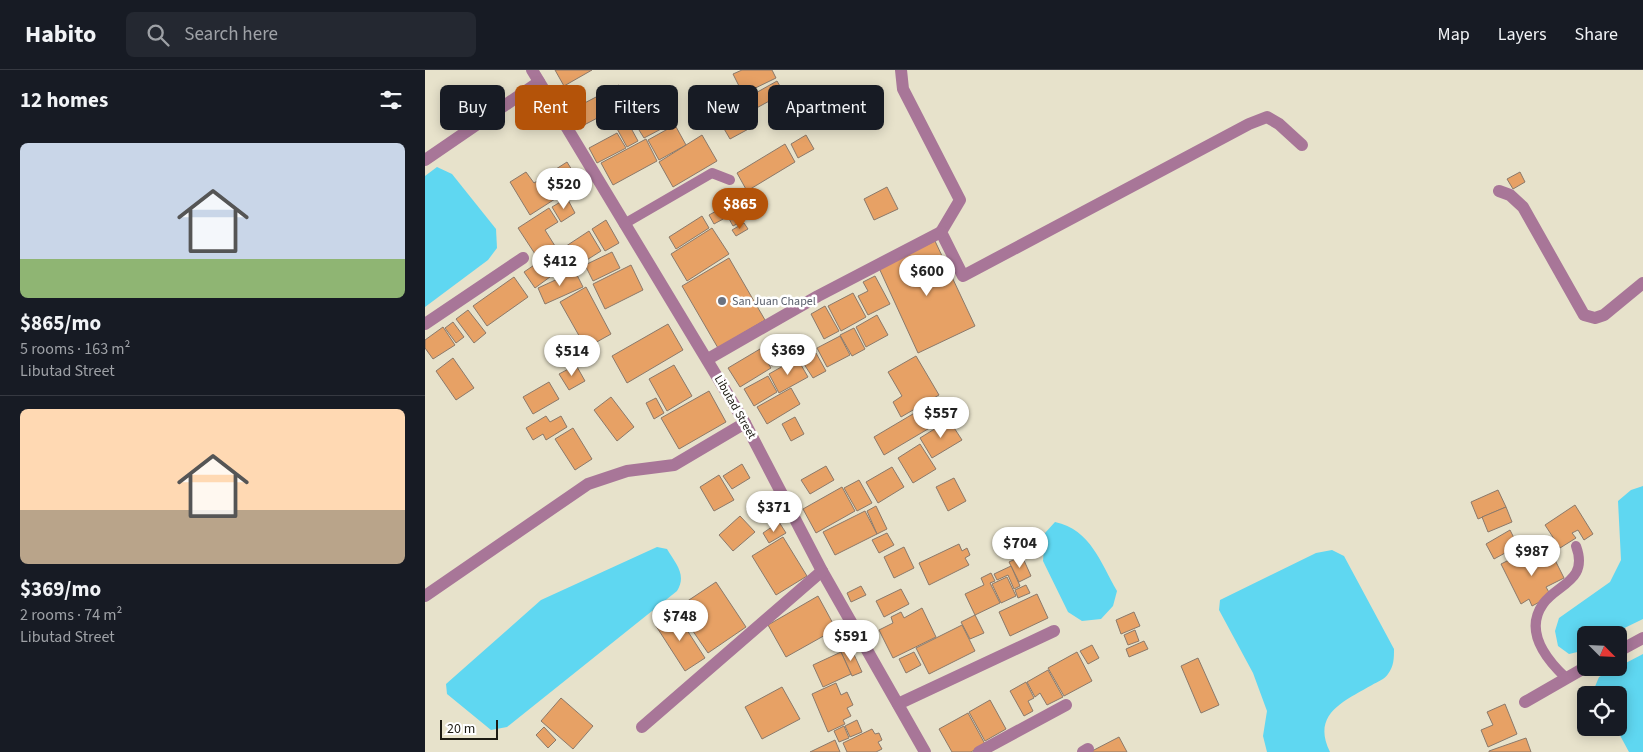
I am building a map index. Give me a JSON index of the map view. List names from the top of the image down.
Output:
{
  "streets": {
    "street": ["Libutad Street"]
  },
  "places": ["San Juan Chapel"],
  "scale_bar": "20 m",
  "north": "bottom right",
  "page": {
    "header": "Habito",
    "search": "Search here",
    "nav": ["Map", "Layers", "Share"],
    "heading": "12 homes",
    "chip": [
      "Buy",
      "Rent",
      "Filters",
      "New",
      "Apartment"
    ],
    "list": [
      {
        "name": "$865/mo",
        "note": "5 rooms · 163 m² · Libutad Street"
      },
      {
        "name": "$369/mo",
        "note": "2 rooms · 74 m² · Libutad Street"
      }
    ],
    "price": [
      "$520",
      "$865",
      "$412",
      "$600",
      "$369",
      "$514",
      "$557",
      "$371",
      "$704",
      "$987",
      "$748",
      "$591"
    ],
    "scale": "20 m"
  }
}
